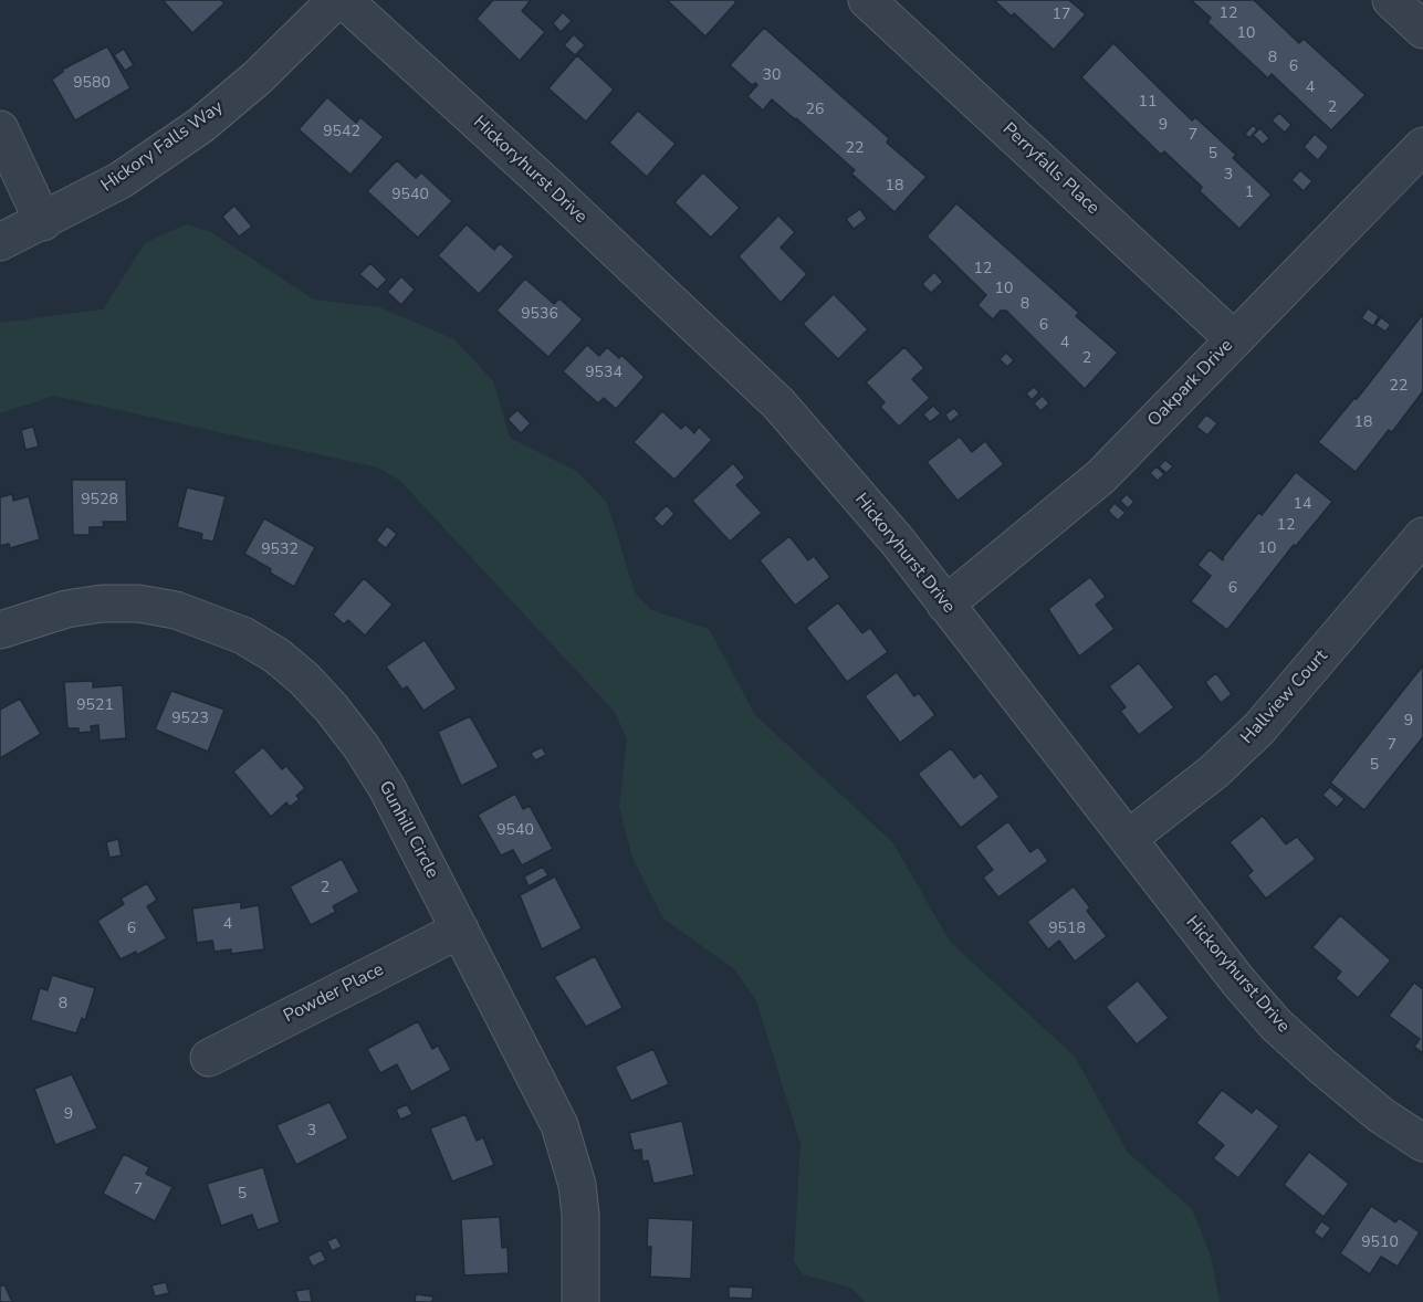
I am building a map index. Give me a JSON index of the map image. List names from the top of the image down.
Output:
{
  "streets": {
    "street": [
      "Hickory Falls Way",
      "Perryfalls Place",
      "Hickoryhurst Drive",
      "Oakpark Drive",
      "Hallview Court",
      "Gunhill Circle",
      "Powder Place"
    ]
  },
  "crossings": [
    ["Perryfalls Place", "Oakpark Drive"],
    ["Hickoryhurst Drive", "Oakpark Drive"],
    ["Hickoryhurst Drive", "Hallview Court"],
    ["Gunhill Circle", "Powder Place"]
  ],
  "house_numbers": [
    "12",
    "17",
    "10",
    "8",
    "6",
    "30",
    "9580",
    "4",
    "11",
    "2",
    "26",
    "9",
    "9542",
    "7",
    "22",
    "5",
    "3",
    "18",
    "1",
    "9540",
    "12",
    "10",
    "8",
    "9536",
    "6",
    "4",
    "2",
    "9534",
    "22",
    "18",
    "9528",
    "14",
    "12",
    "10",
    "9532",
    "6",
    "9521",
    "9523",
    "9",
    "7",
    "5",
    "9540",
    "2",
    "4",
    "6",
    "9518",
    "8",
    "9",
    "3",
    "7",
    "5",
    "9510"
  ]
}
